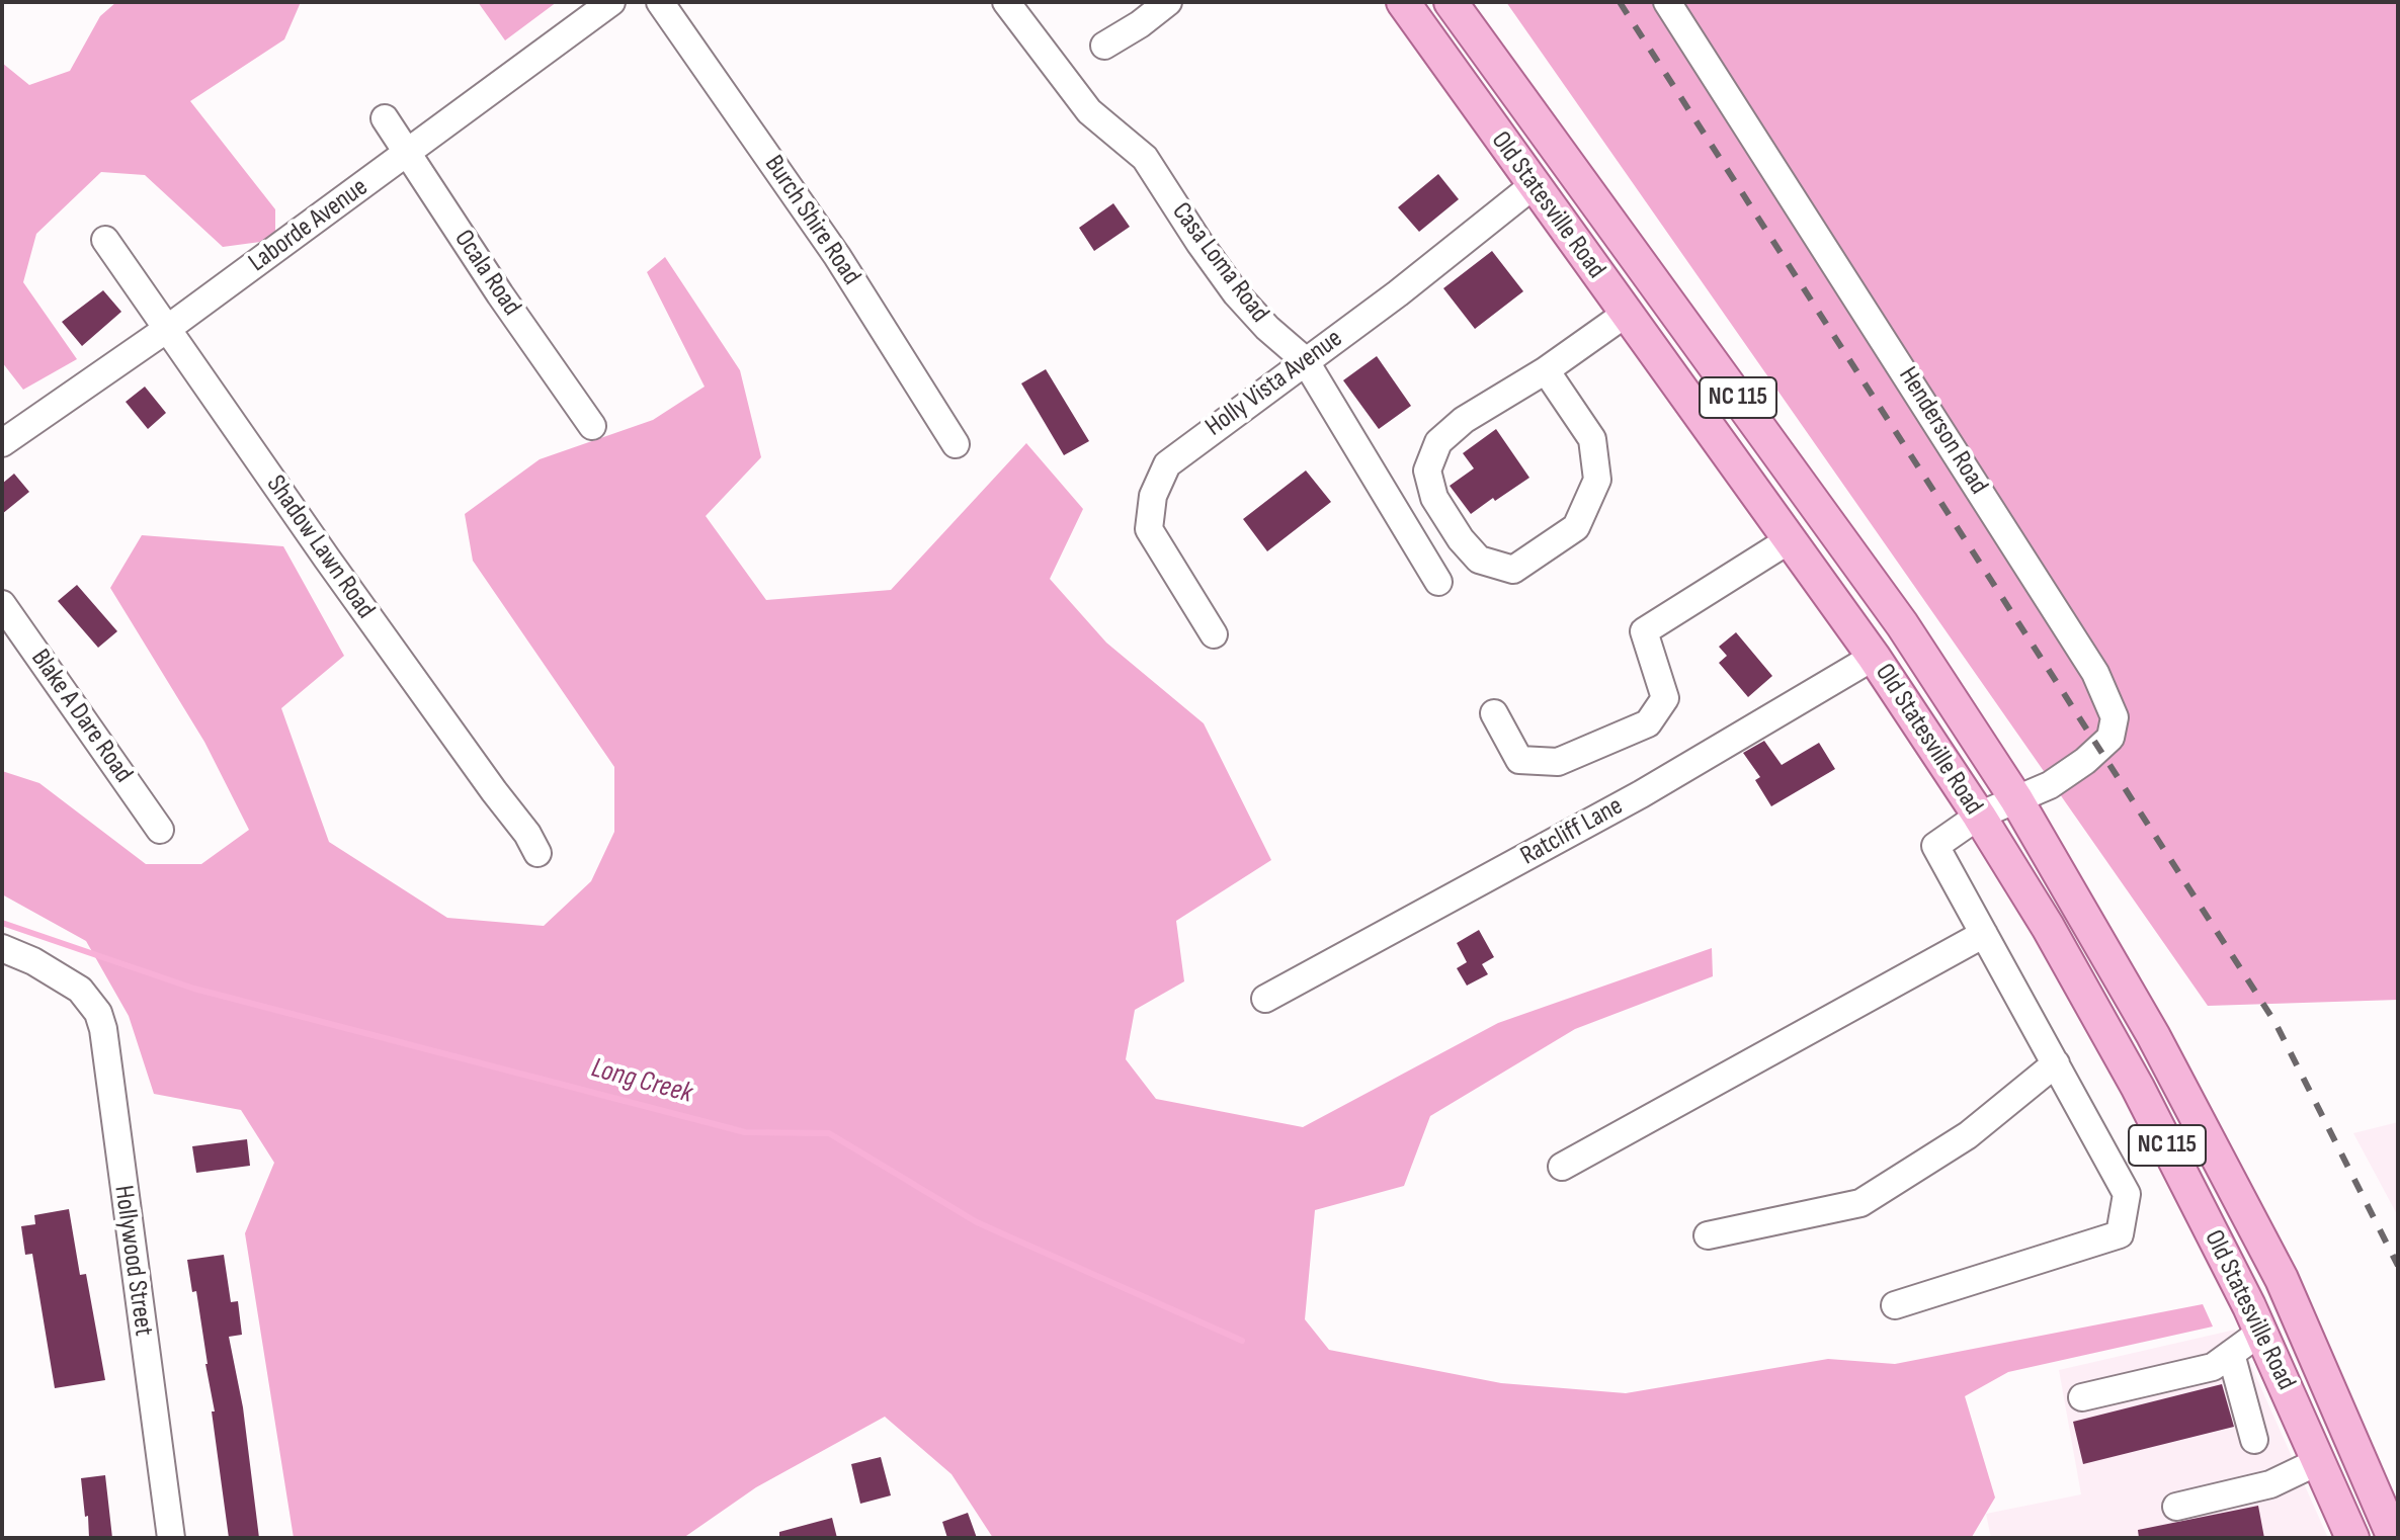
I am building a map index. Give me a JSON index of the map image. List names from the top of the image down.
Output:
{
  "streets": {
    "main road": ["Old Statesville Road", "NC 115"],
    "street": [
      "Burch Shire Road",
      "Laborde Avenue",
      "Casa Loma Road",
      "Ocala Road",
      "Holly Vista Avenue",
      "Henderson Road",
      "Shadow Lawn Road",
      "Blake A Dare Road",
      "Ratcliff Lane",
      "Hollywood Street"
    ]
  },
  "crossings": [
    ["Old Statesville Road", "Holly Vista Avenue"],
    ["Old Statesville Road", "Henderson Road"],
    ["Old Statesville Road", "Ratcliff Lane"],
    ["Laborde Avenue", "Ocala Road"],
    ["Laborde Avenue", "Shadow Lawn Road"],
    ["Casa Loma Road", "Holly Vista Avenue"]
  ],
  "water": ["Long Creek"]
}
